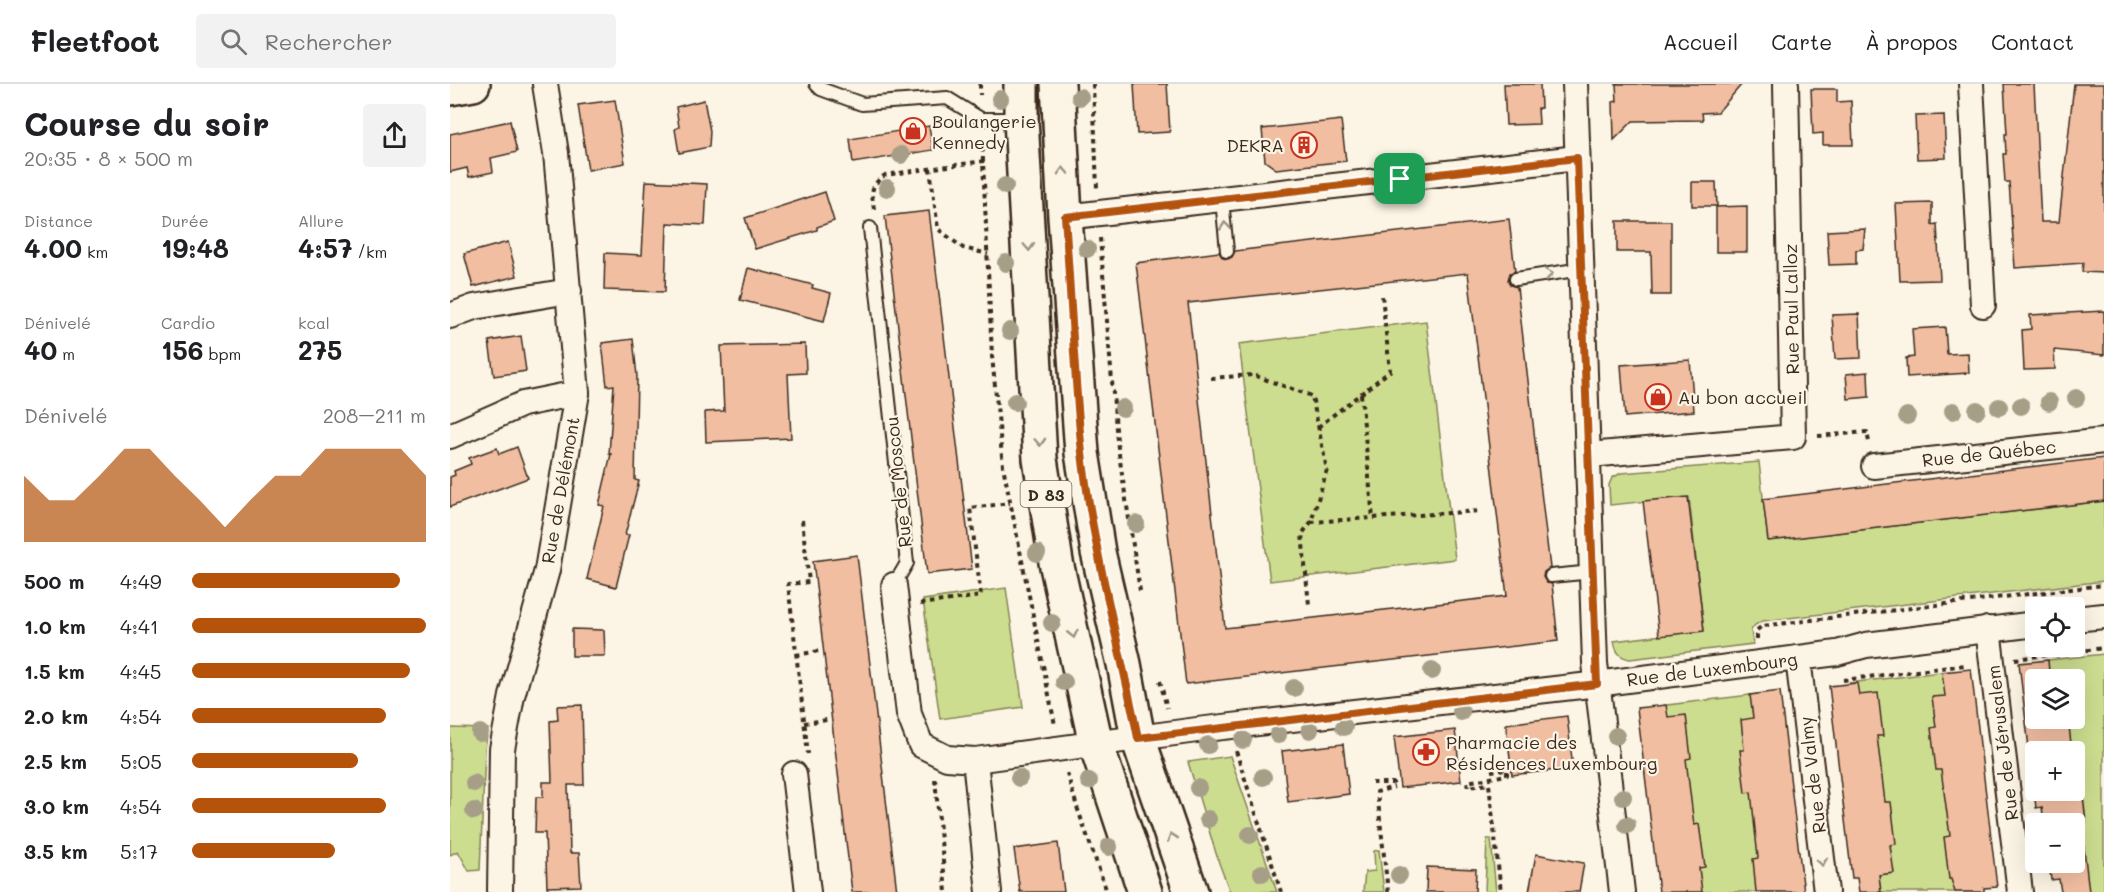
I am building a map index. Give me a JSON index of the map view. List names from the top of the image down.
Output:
{
  "streets": {
    "main road": ["D 83"],
    "street": [
      "Rue Paul Lalloz",
      "Rue de Québec",
      "Rue de Délémont",
      "Rue de Luxembourg",
      "Rue de Jérusalem",
      "Rue de Valmy"
    ],
    "lane": ["Rue de Moscou"]
  },
  "crossings": [
    ["D 83", "Rue de Luxembourg"],
    ["Rue de Luxembourg", "Rue de Jérusalem"],
    ["Rue de Luxembourg", "Rue de Valmy"]
  ],
  "places": {
    "shop": ["Boulangerie Kennedy", "Au bon accueil"],
    "building": ["DEKRA"],
    "pharmacy": ["Pharmacie des Résidences Luxembourg"]
  },
  "page": {
    "header": "Fleetfoot",
    "search": "Rechercher",
    "nav": [
      "Accueil",
      "Carte",
      "À propos",
      "Contact"
    ],
    "heading": ["Course du soir", "20:35 · 8 × 500 m"],
    "stats": [
      ["Distance", "4.00 km"],
      ["Durée", "19:48"],
      ["Allure", "4:57 /km"],
      ["Dénivelé", "40 m"],
      ["Cardio", "156 bpm"],
      ["kcal", "275"]
    ],
    "chart": ["Dénivelé", "208–211 m"],
    "list": [
      {
        "name": "500 m",
        "note": "4:49"
      },
      {
        "name": "1.0 km",
        "note": "4:41"
      },
      {
        "name": "1.5 km",
        "note": "4:45"
      },
      {
        "name": "2.0 km",
        "note": "4:54"
      },
      {
        "name": "2.5 km",
        "note": "5:05"
      },
      {
        "name": "3.0 km",
        "note": "4:54"
      },
      {
        "name": "3.5 km",
        "note": "5:17"
      }
    ],
    "map_buttons": ["+", "−"]
  }
}
